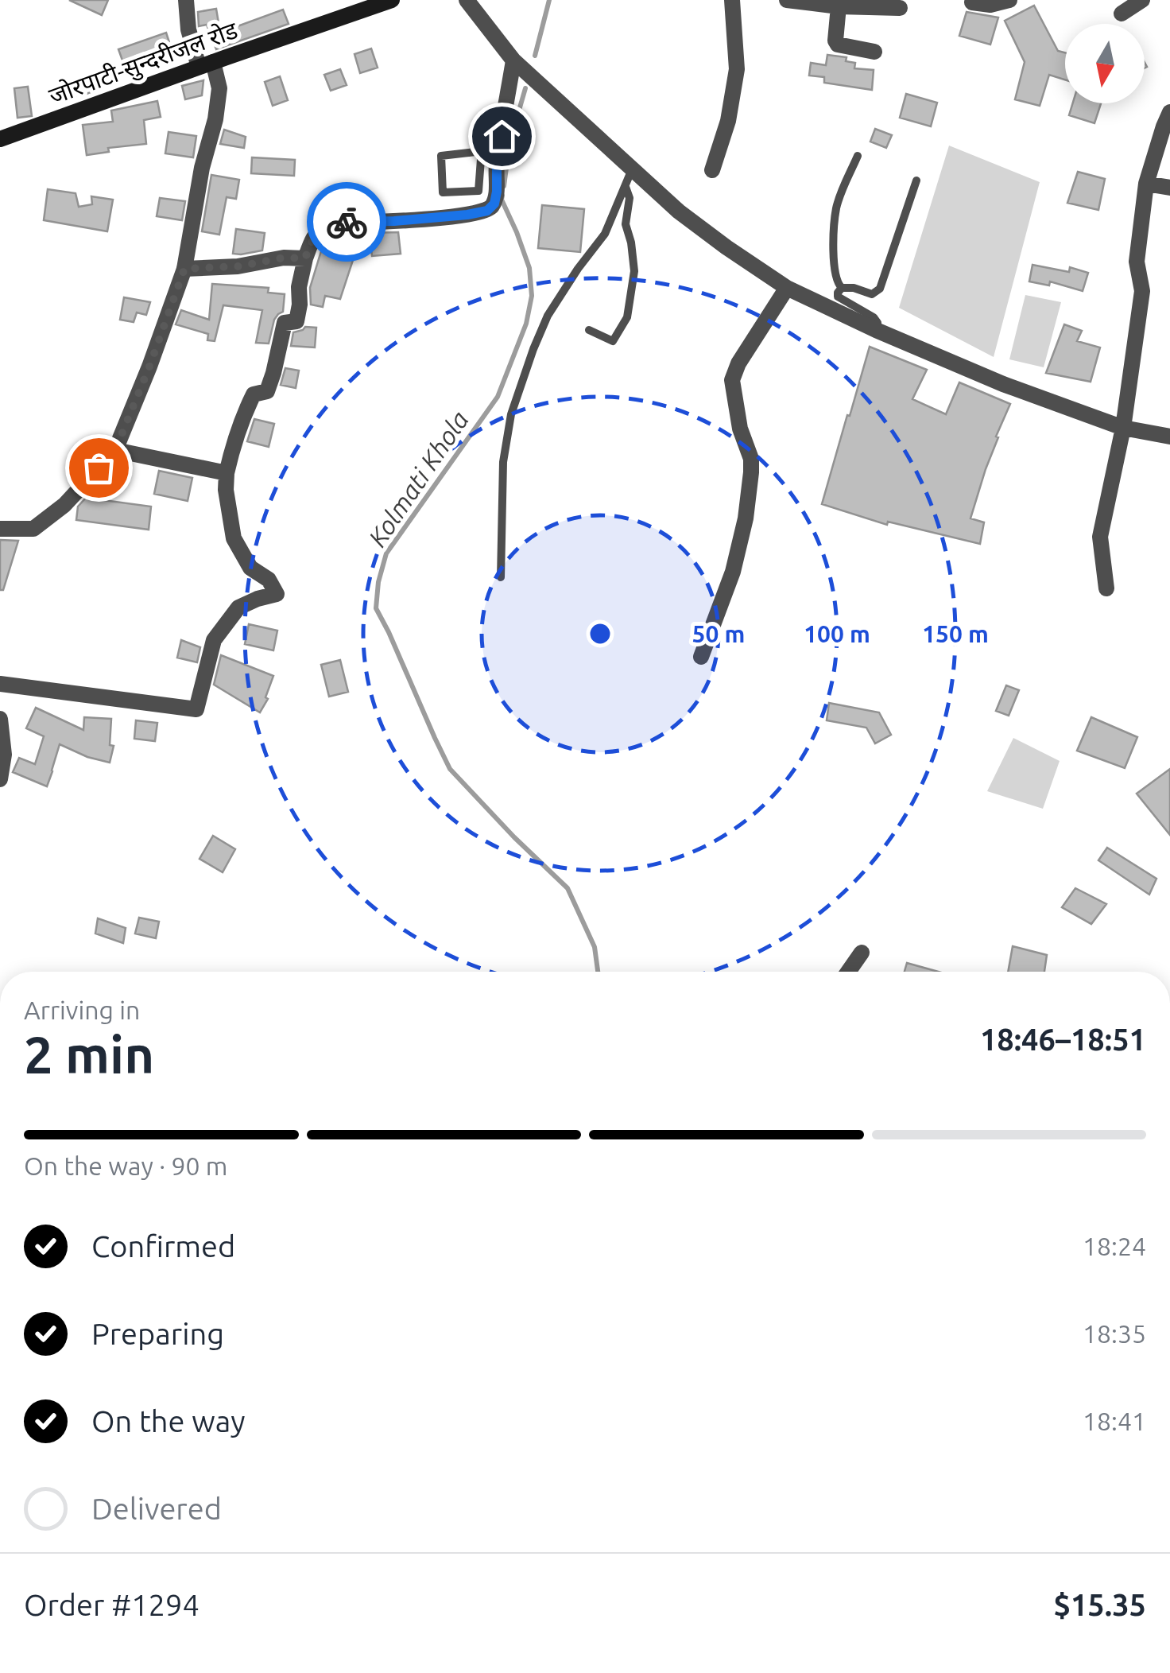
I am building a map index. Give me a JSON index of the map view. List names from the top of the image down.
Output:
{
  "streets": {
    "main road": ["जोरपाटी-सुन्दरीजल रोड"]
  },
  "water": ["Kolmati Khola"],
  "north": "bottom",
  "page": {
    "heading": ["2 min", "Arriving in", "18:46–18:51"],
    "panel": ["Order #1294", "$15.35"],
    "bar": "On the way · 90 m",
    "list": [
      ["Confirmed", "18:24"],
      ["Preparing", "18:35"],
      ["On the way", "18:41"],
      "Delivered"
    ]
  },
  "rings": ["50 m", "100 m", "150 m"]
}
